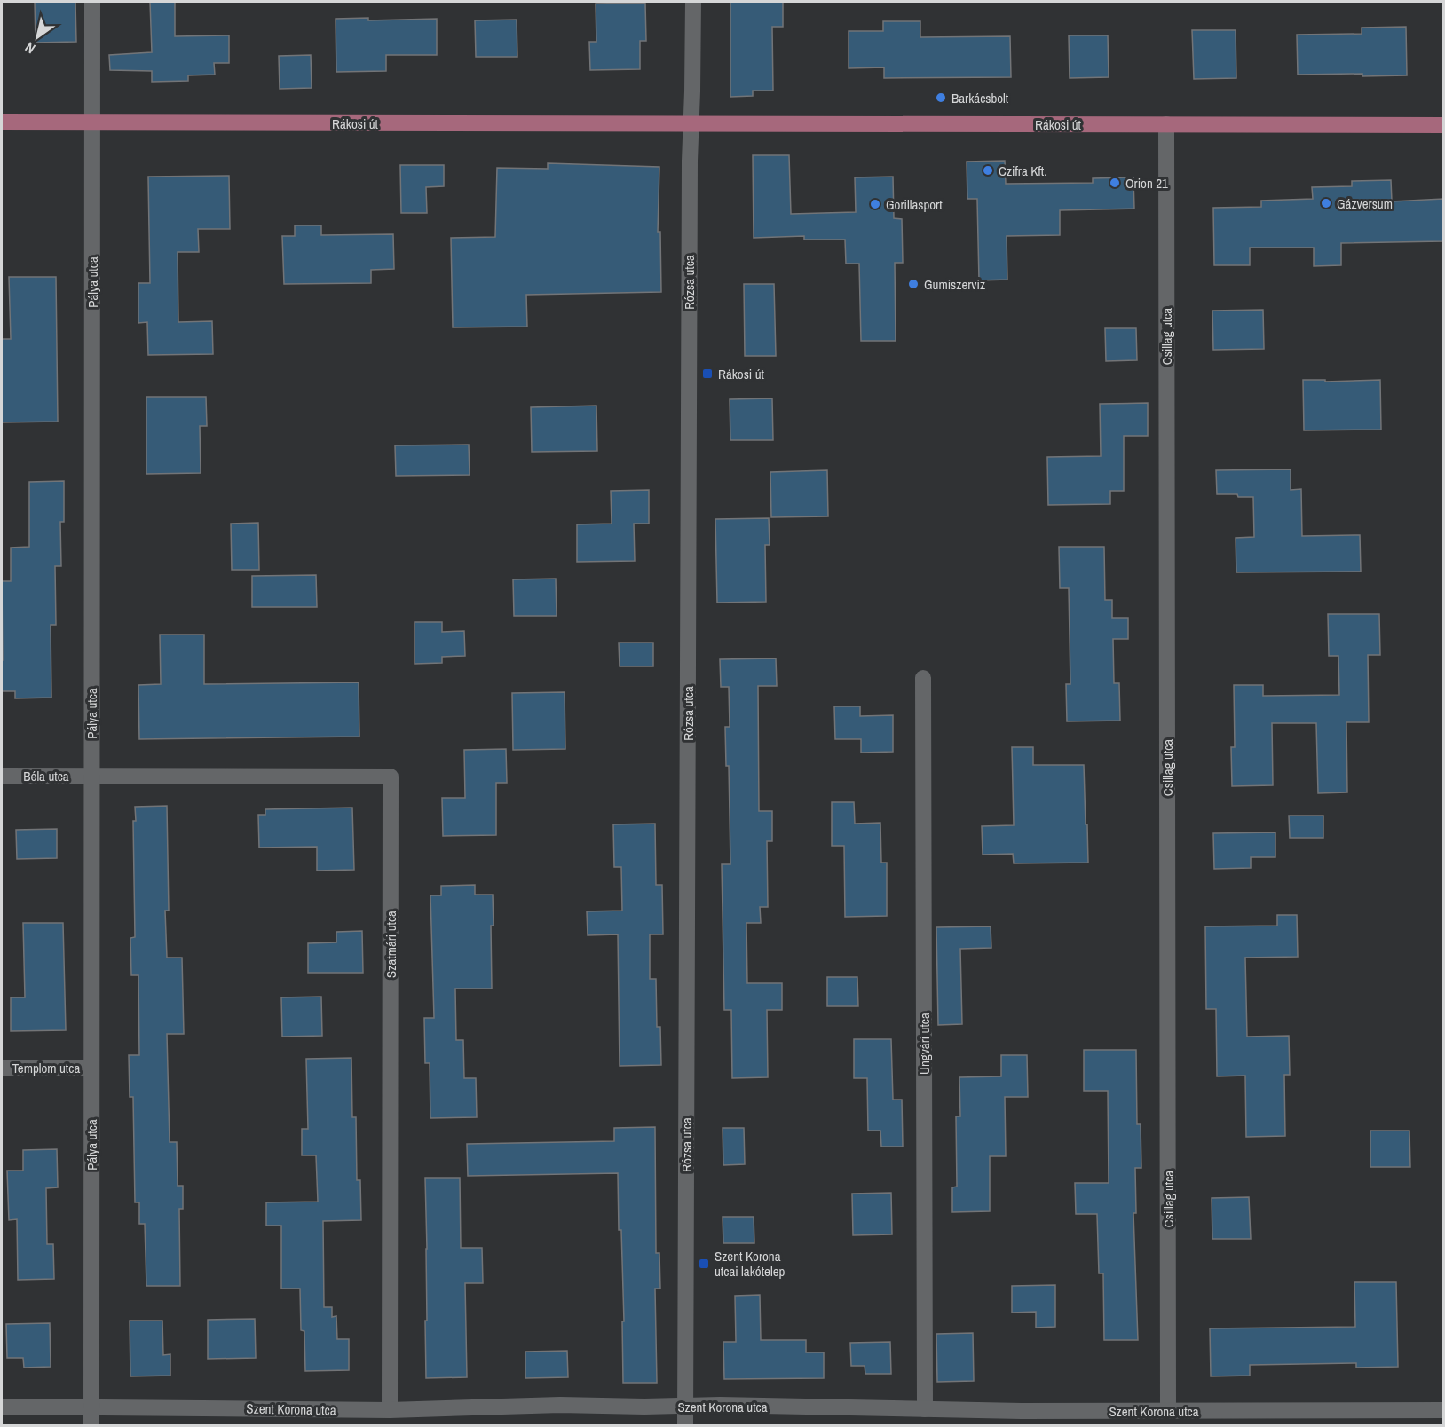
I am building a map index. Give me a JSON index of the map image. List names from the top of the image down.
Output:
{
  "streets": {
    "main road": ["Rákosi út"],
    "street": [
      "Pálya utca",
      "Rózsa utca",
      "Csillag utca",
      "Béla utca",
      "Szatmári utca",
      "Ungvári utca",
      "Templom utca",
      "Szent Korona utca"
    ]
  },
  "crossings": [
    ["Rákosi út", "Pálya utca"],
    ["Rákosi út", "Rózsa utca"],
    ["Rákosi út", "Csillag utca"],
    ["Pálya utca", "Béla utca"],
    ["Pálya utca", "Szatmári utca"],
    ["Pálya utca", "Templom utca"],
    ["Pálya utca", "Szent Korona utca"],
    ["Rózsa utca", "Szent Korona utca"],
    ["Csillag utca", "Szent Korona utca"],
    ["Béla utca", "Szatmári utca"],
    ["Szatmári utca", "Szent Korona utca"],
    ["Ungvári utca", "Szent Korona utca"]
  ],
  "places": {
    "other": [
      "Barkácsbolt",
      "Czifra Kft.",
      "Orion 21",
      "Gázversum",
      "Gorillasport",
      "Gumiszerviz"
    ],
    "transit": ["Rákosi út", "Szent Korona utcai lakótelep"]
  },
  "north": "bottom left"
}
